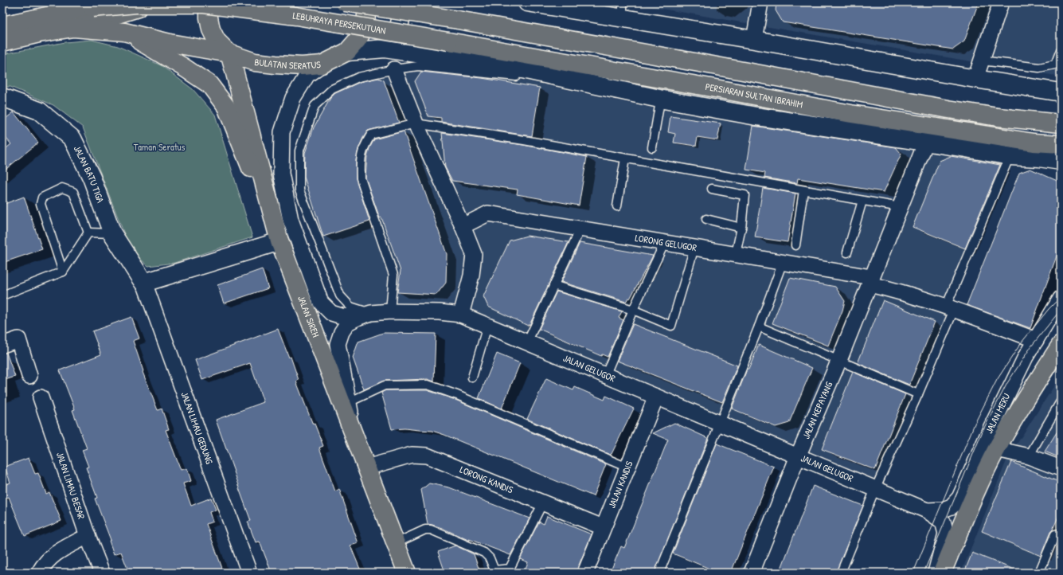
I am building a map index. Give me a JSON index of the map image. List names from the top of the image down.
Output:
{
  "streets": {
    "highway": [
      "LEBUHRAYA PERSEKUTUAN",
      "BULATAN SERATUS",
      "PERSIARAN SULTAN IBRAHIM",
      "JALAN SIREH",
      "JALAN MERU"
    ],
    "main road": ["JALAN BATU TIGA"],
    "street": [
      "LORONG GELUGOR",
      "JALAN GELUGOR",
      "JALAN KEPAYANG",
      "JALAN LIMAU GEDUNG",
      "LORONG KANDIS",
      "JALAN LIMAU BESAR",
      "JALAN KANDIS"
    ]
  },
  "crossings": [
    ["LEBUHRAYA PERSEKUTUAN", "PERSIARAN SULTAN IBRAHIM"],
    ["BULATAN SERATUS", "JALAN SIREH"],
    ["JALAN BATU TIGA", "JALAN LIMAU GEDUNG"],
    ["LORONG GELUGOR", "JALAN KEPAYANG"],
    ["LORONG GELUGOR", "JALAN MERU"],
    ["JALAN SIREH", "JALAN GELUGOR"],
    ["JALAN SIREH", "LORONG KANDIS"],
    ["JALAN GELUGOR", "JALAN KEPAYANG"],
    ["JALAN GELUGOR", "JALAN MERU"],
    ["JALAN GELUGOR", "JALAN KANDIS"],
    ["LORONG KANDIS", "JALAN KANDIS"]
  ],
  "parks": ["Taman Seratus"]
}
